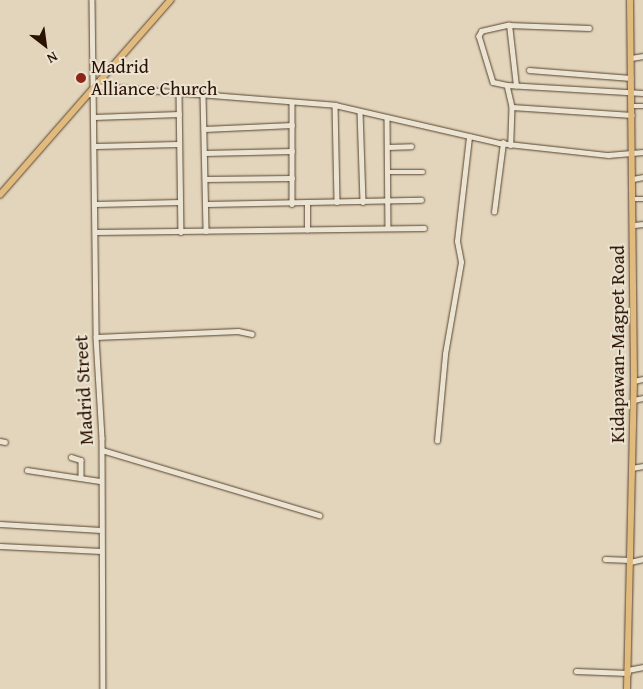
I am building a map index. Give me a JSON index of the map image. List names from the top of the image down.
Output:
{
  "streets": {
    "main road": ["Kidapawan-Magpet Road"],
    "street": ["Madrid Street"]
  },
  "places": ["Madrid Alliance Church"],
  "north": "bottom right"
}
